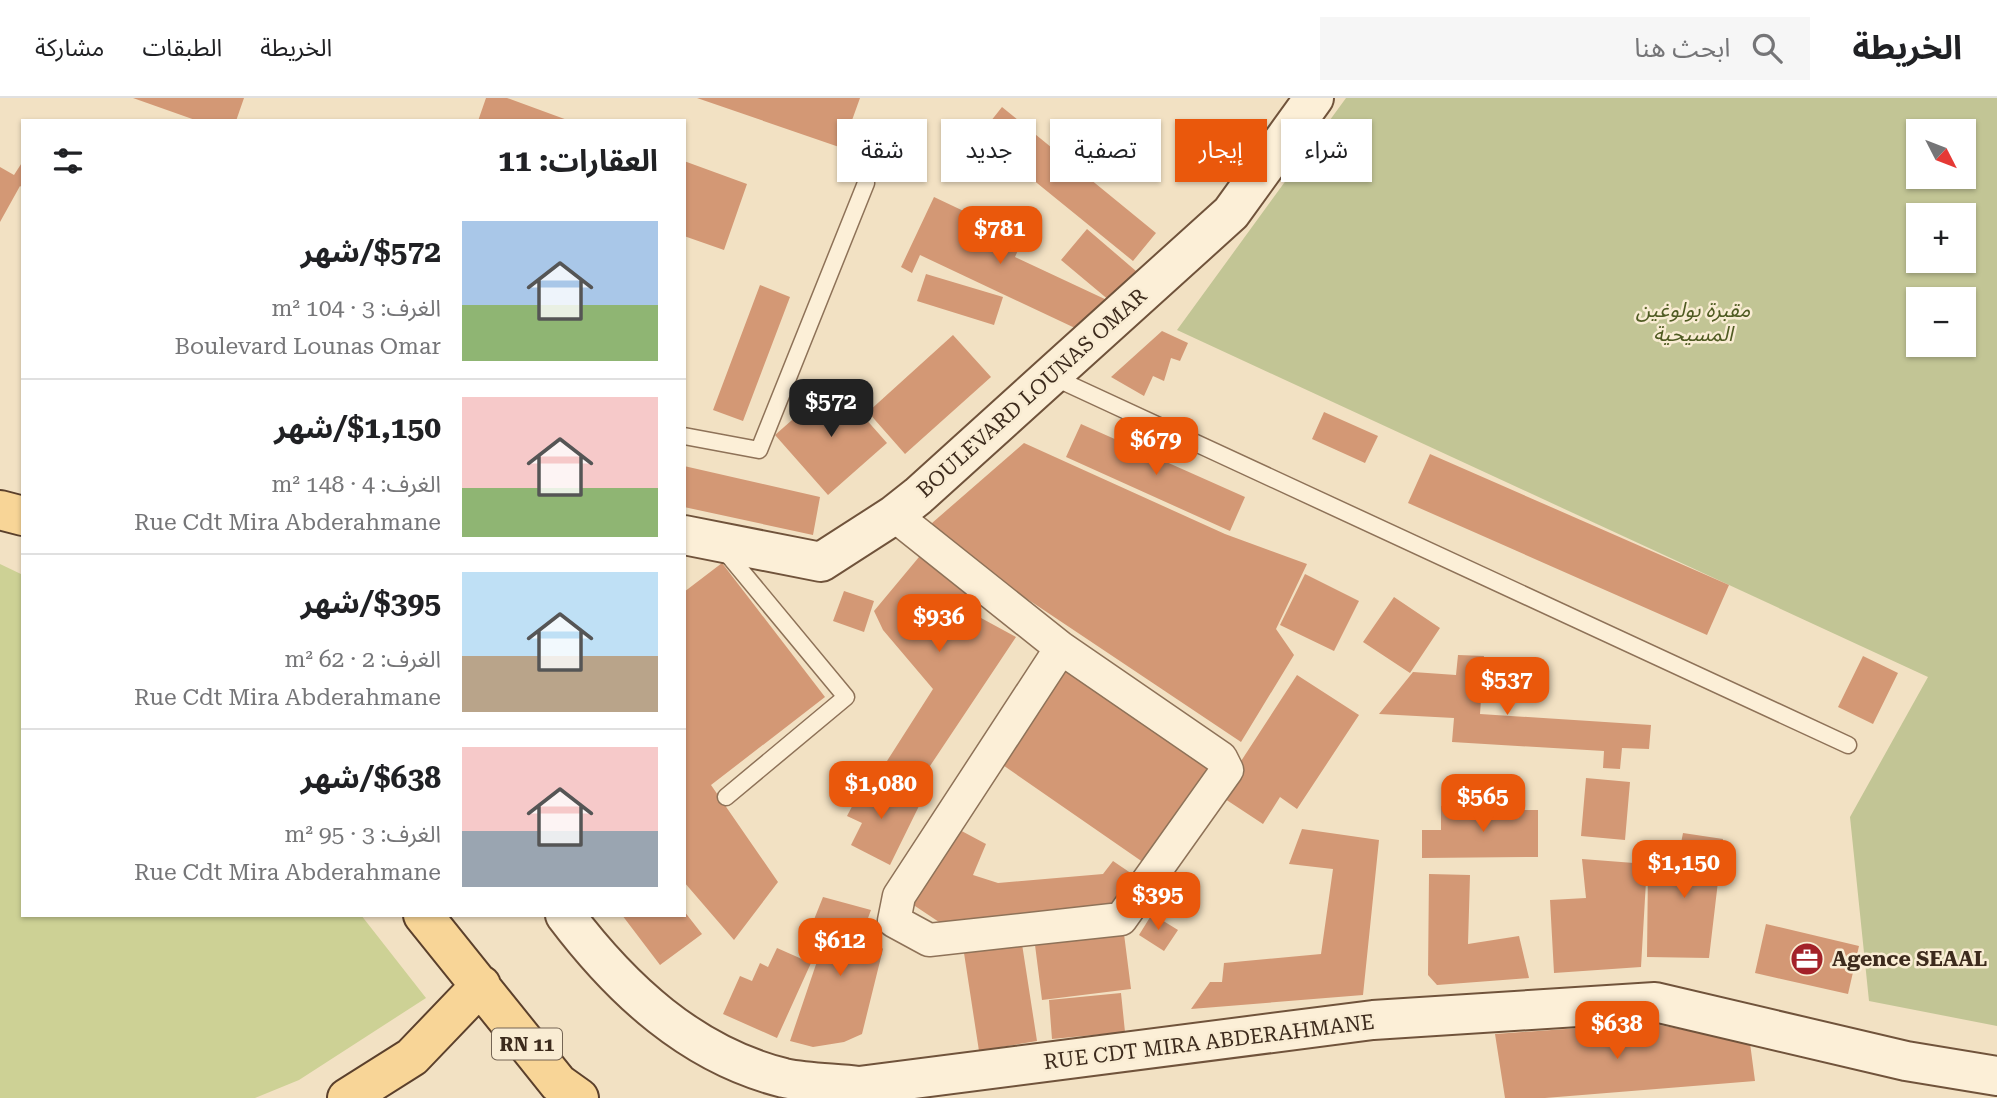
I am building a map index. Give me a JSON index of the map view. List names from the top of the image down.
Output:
{
  "streets": {
    "main road": ["BOULEVARD LOUNAS OMAR", "RUE CDT MIRA ABDERAHMANE", "RN 11"]
  },
  "parks": ["مقبرة بولوغين المسيحية"],
  "places": {
    "office": ["Agence SEAAL"]
  },
  "north": "bottom right",
  "page": {
    "header": "الخريطة",
    "search": "ابحث هنا",
    "nav": ["الخريطة", "الطبقات", "مشاركة"],
    "map_buttons": ["+", "−"],
    "chip": [
      "شراء",
      "إيجار",
      "تصفية",
      "جديد",
      "شقة"
    ],
    "heading": "العقارات: 11",
    "list": [
      {
        "name": "$572/شهر",
        "note": "الغرف: 3 · 104 m² · Boulevard Lounas Omar"
      },
      {
        "name": "$1,150/شهر",
        "note": "الغرف: 4 · 148 m² · Rue Cdt Mira Abderahmane"
      },
      {
        "name": "$395/شهر",
        "note": "الغرف: 2 · 62 m² · Rue Cdt Mira Abderahmane"
      },
      {
        "name": "$638/شهر",
        "note": "الغرف: 3 · 95 m² · Rue Cdt Mira Abderahmane"
      }
    ],
    "price": [
      "$781",
      "$572",
      "$679",
      "$936",
      "$537",
      "$1,080",
      "$565",
      "$1,150",
      "$395",
      "$612",
      "$638"
    ]
  }
}
